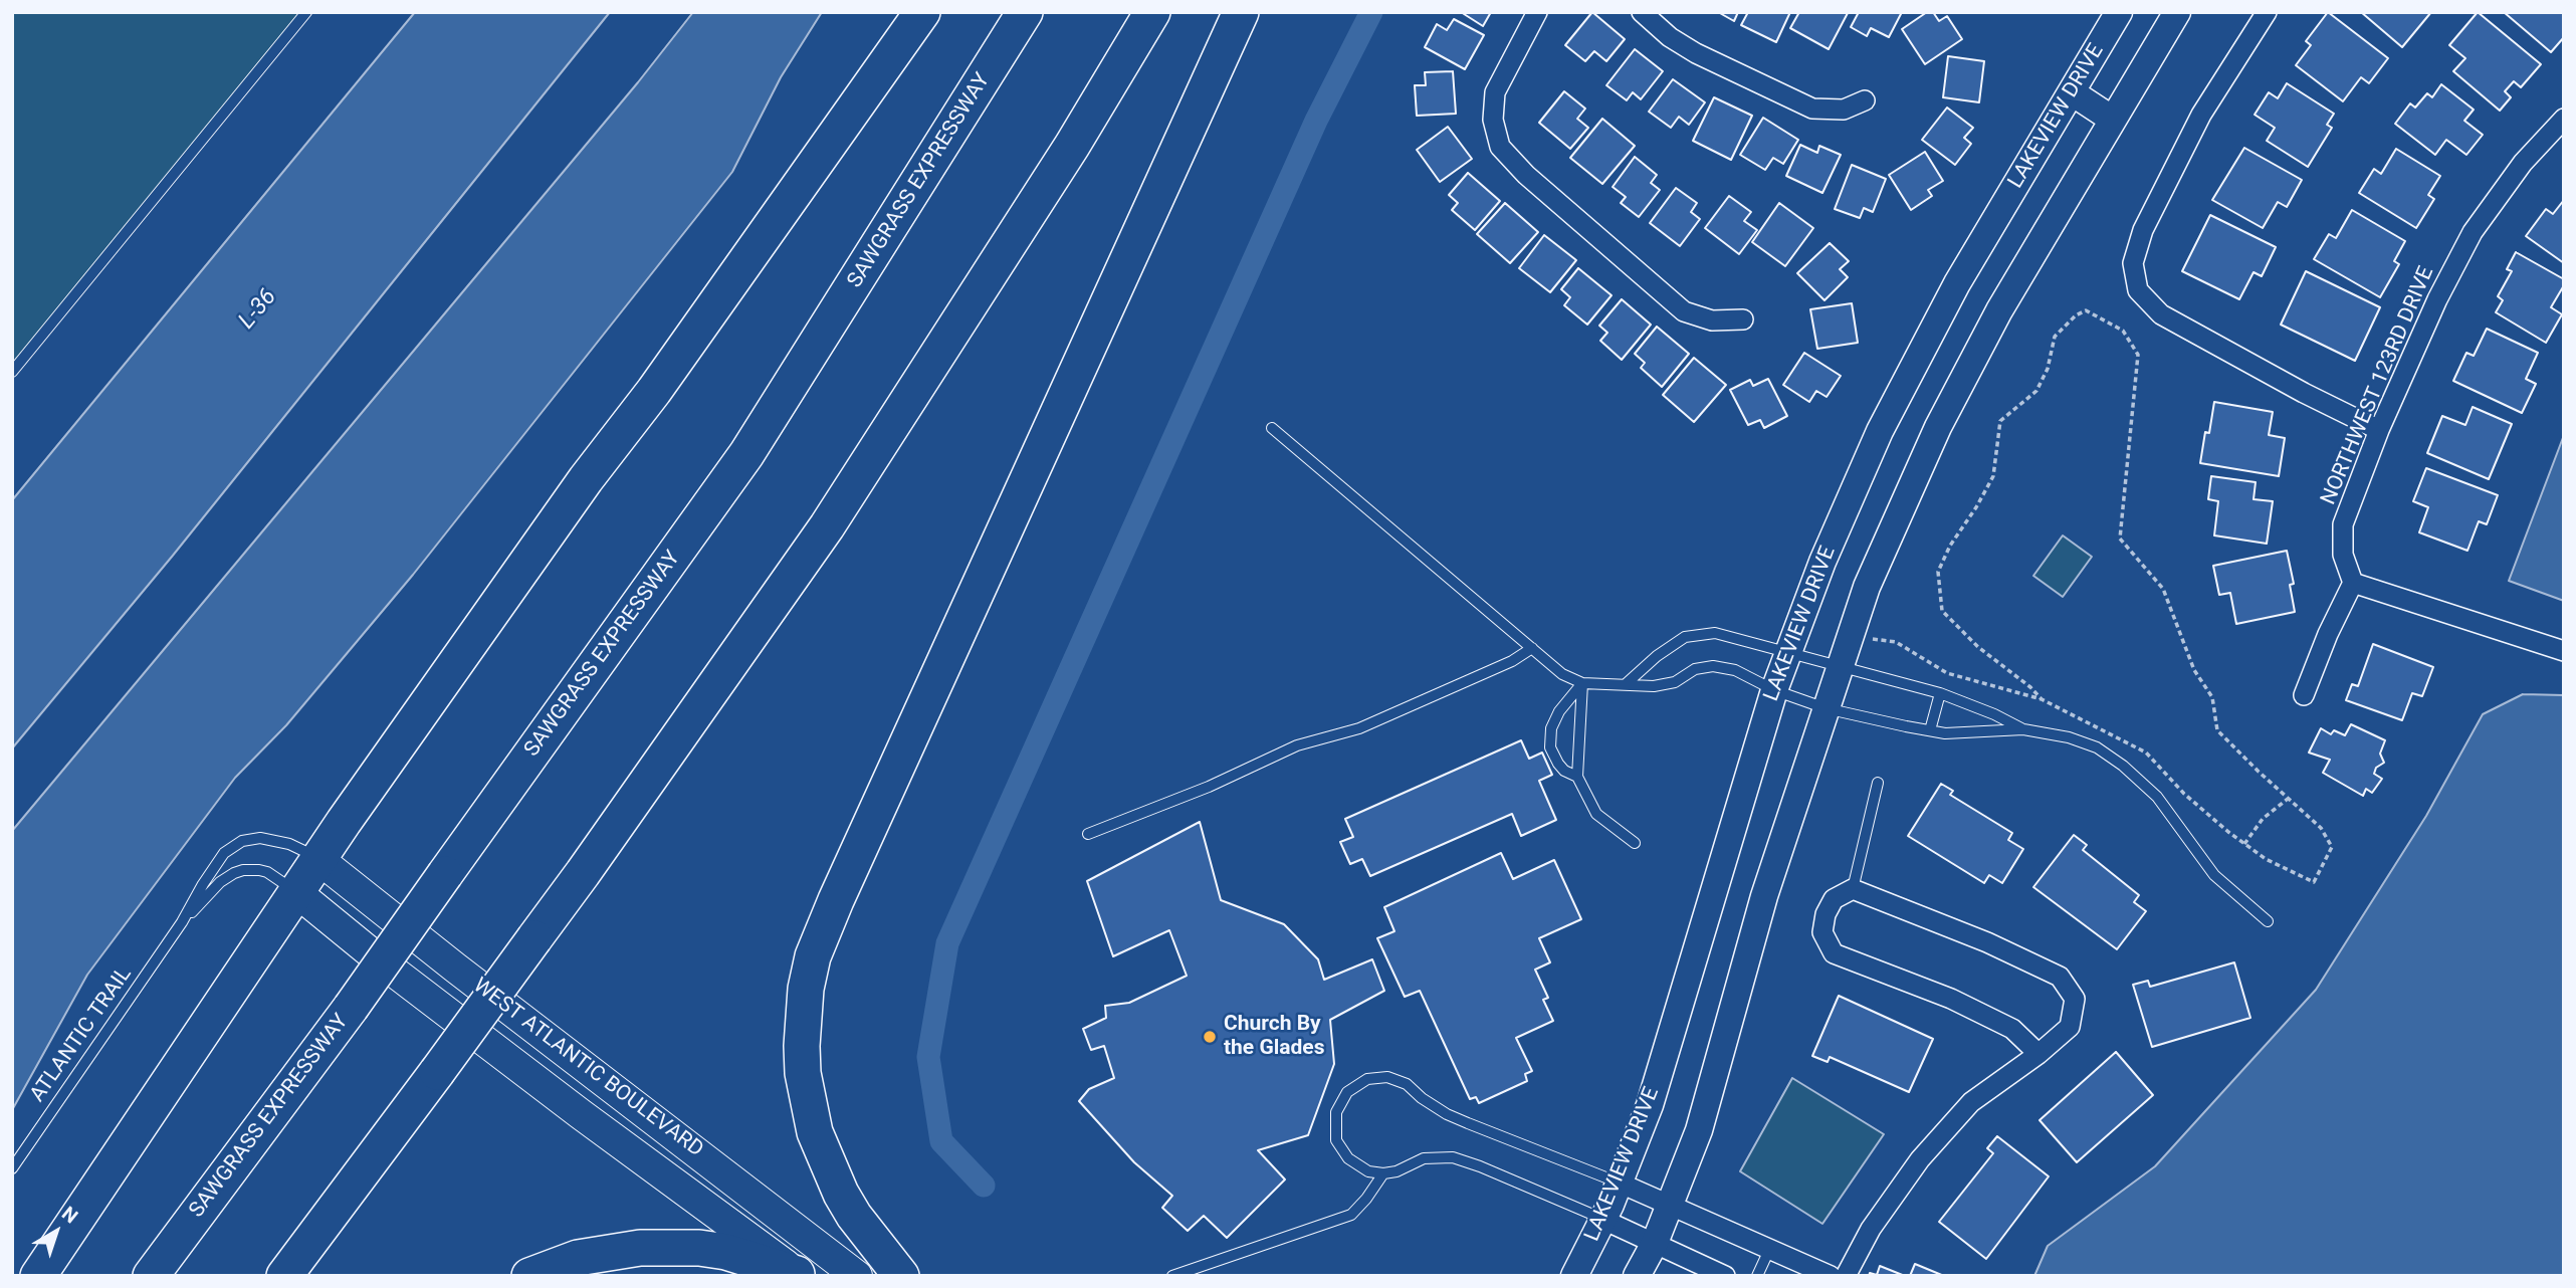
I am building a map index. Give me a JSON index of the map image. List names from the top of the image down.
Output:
{
  "streets": {
    "highway": ["SAWGRASS EXPRESSWAY"],
    "main road": ["WEST ATLANTIC BOULEVARD"],
    "street": ["LAKEVIEW DRIVE", "NORTHWEST 123RD DRIVE"],
    "lane": ["ATLANTIC TRAIL"]
  },
  "crossings": [
    ["ATLANTIC TRAIL", "WEST ATLANTIC BOULEVARD"]
  ],
  "water": ["L-36"],
  "places": ["Church By the Glades"],
  "north": "top right"
}
